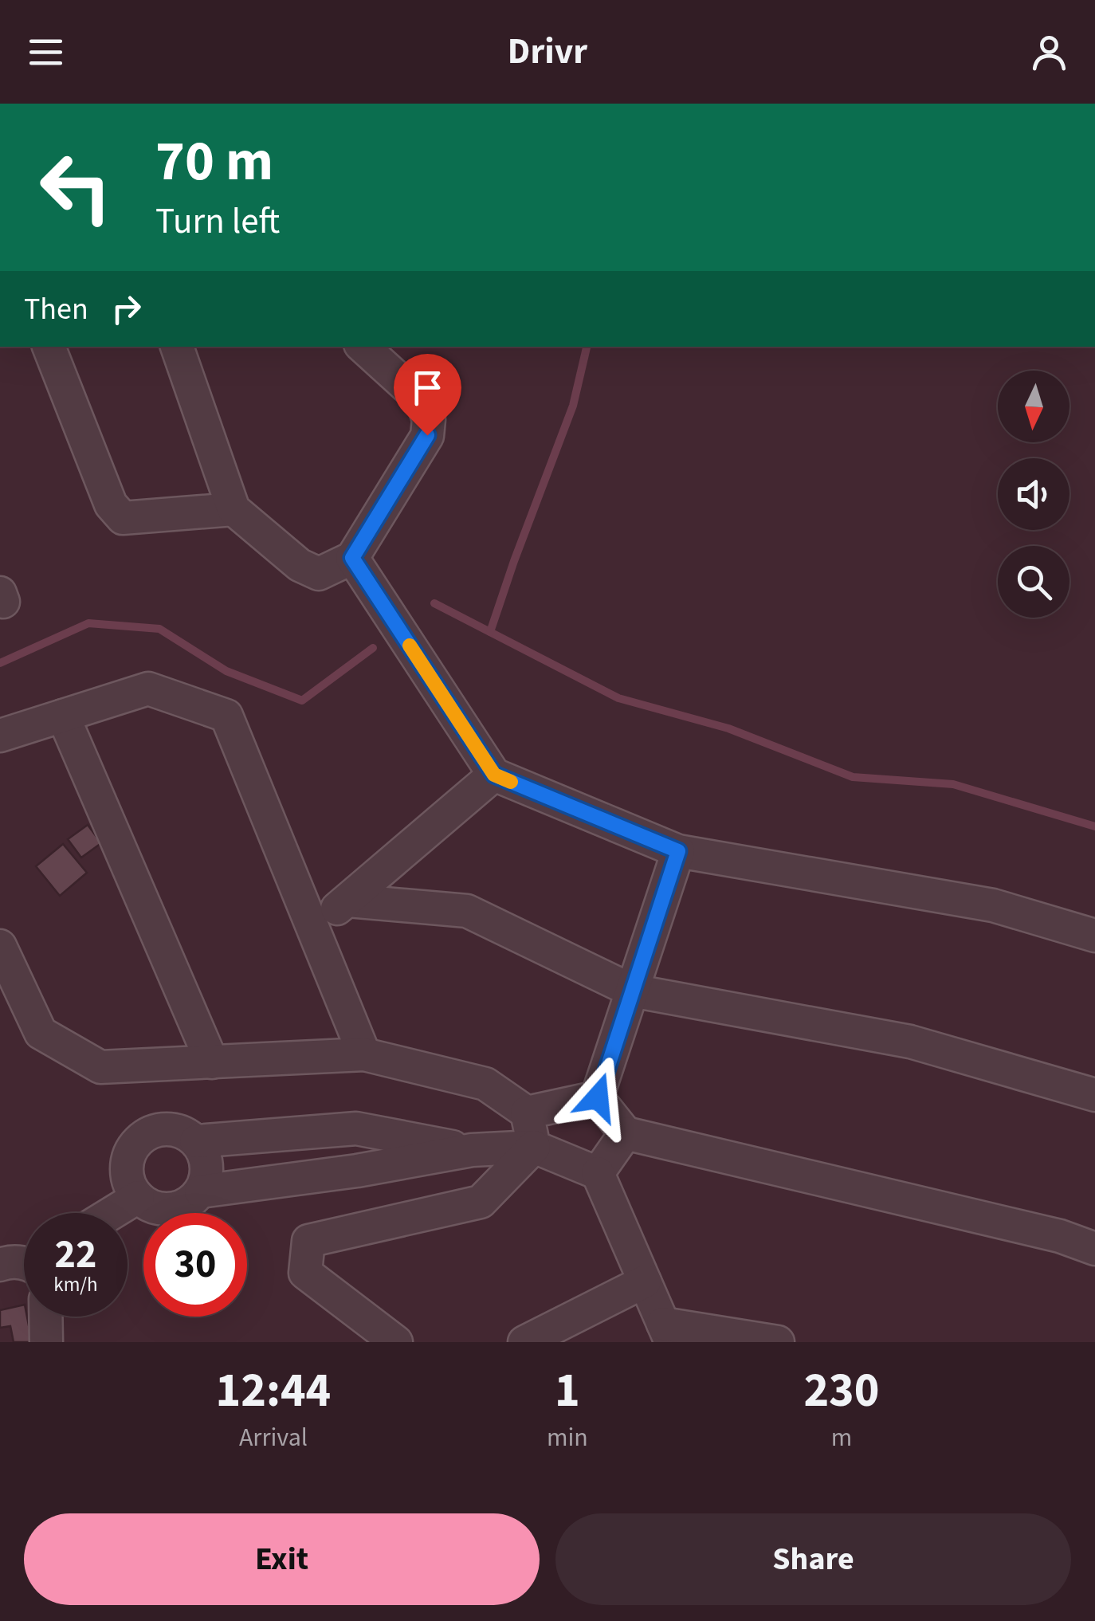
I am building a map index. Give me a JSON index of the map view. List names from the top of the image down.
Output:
{
  "north": "bottom",
  "page": {
    "header": "Drivr",
    "turn": ["70 m", "Turn left"],
    "then": "Then",
    "speed": "22 km/h",
    "limit": "30",
    "eta": [
      "12:44",
      "Arrival",
      "1",
      "min",
      "230",
      "m"
    ],
    "buttons": ["Exit", "Share"]
  }
}
